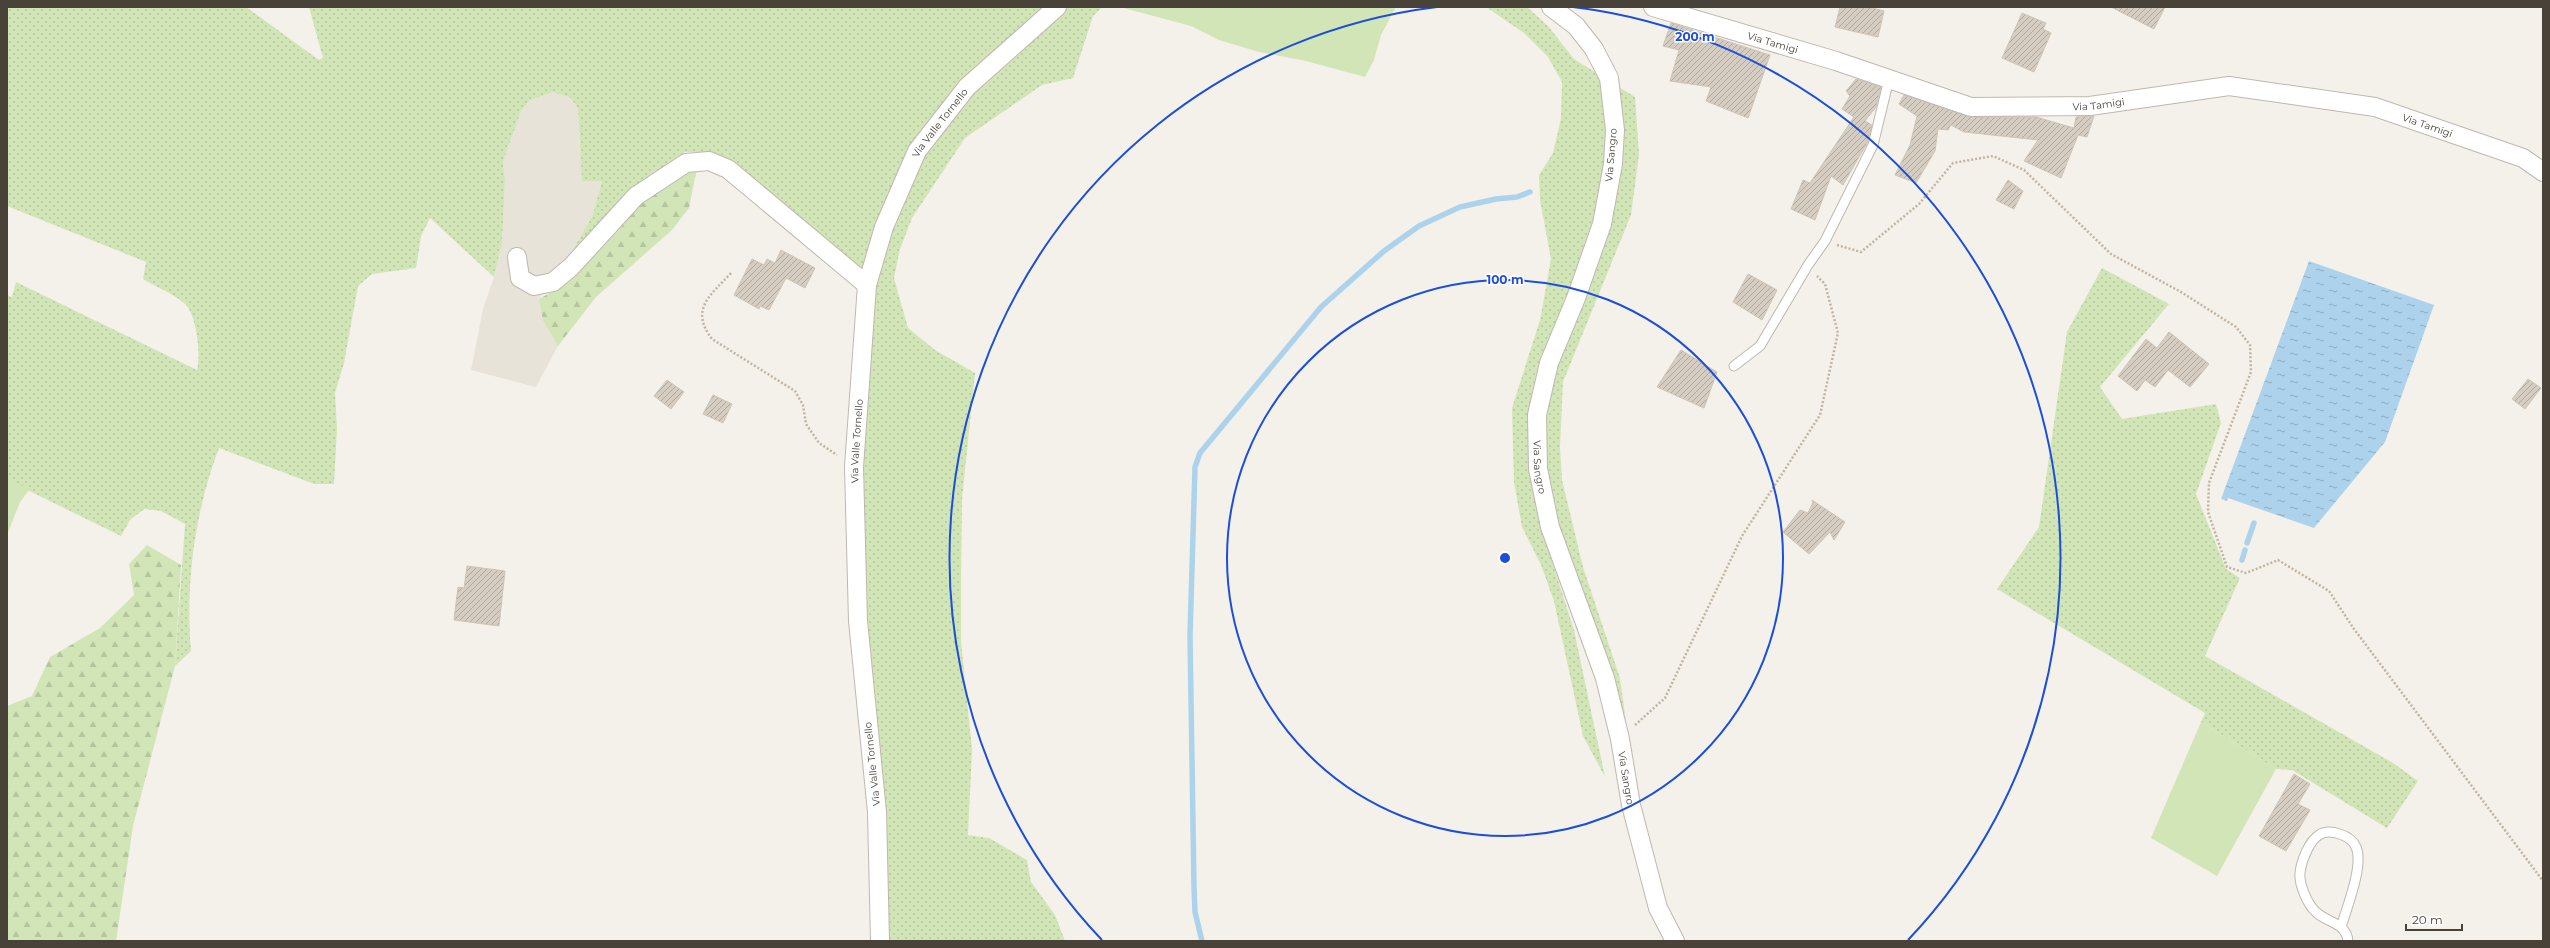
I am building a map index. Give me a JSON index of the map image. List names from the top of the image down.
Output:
{
  "streets": {
    "street": ["Via Tamigi", "Via Valle Tornello", "Via Sangro"]
  },
  "scale_bar": "20 m",
  "rings": ["200 m", "100 m"]
}
